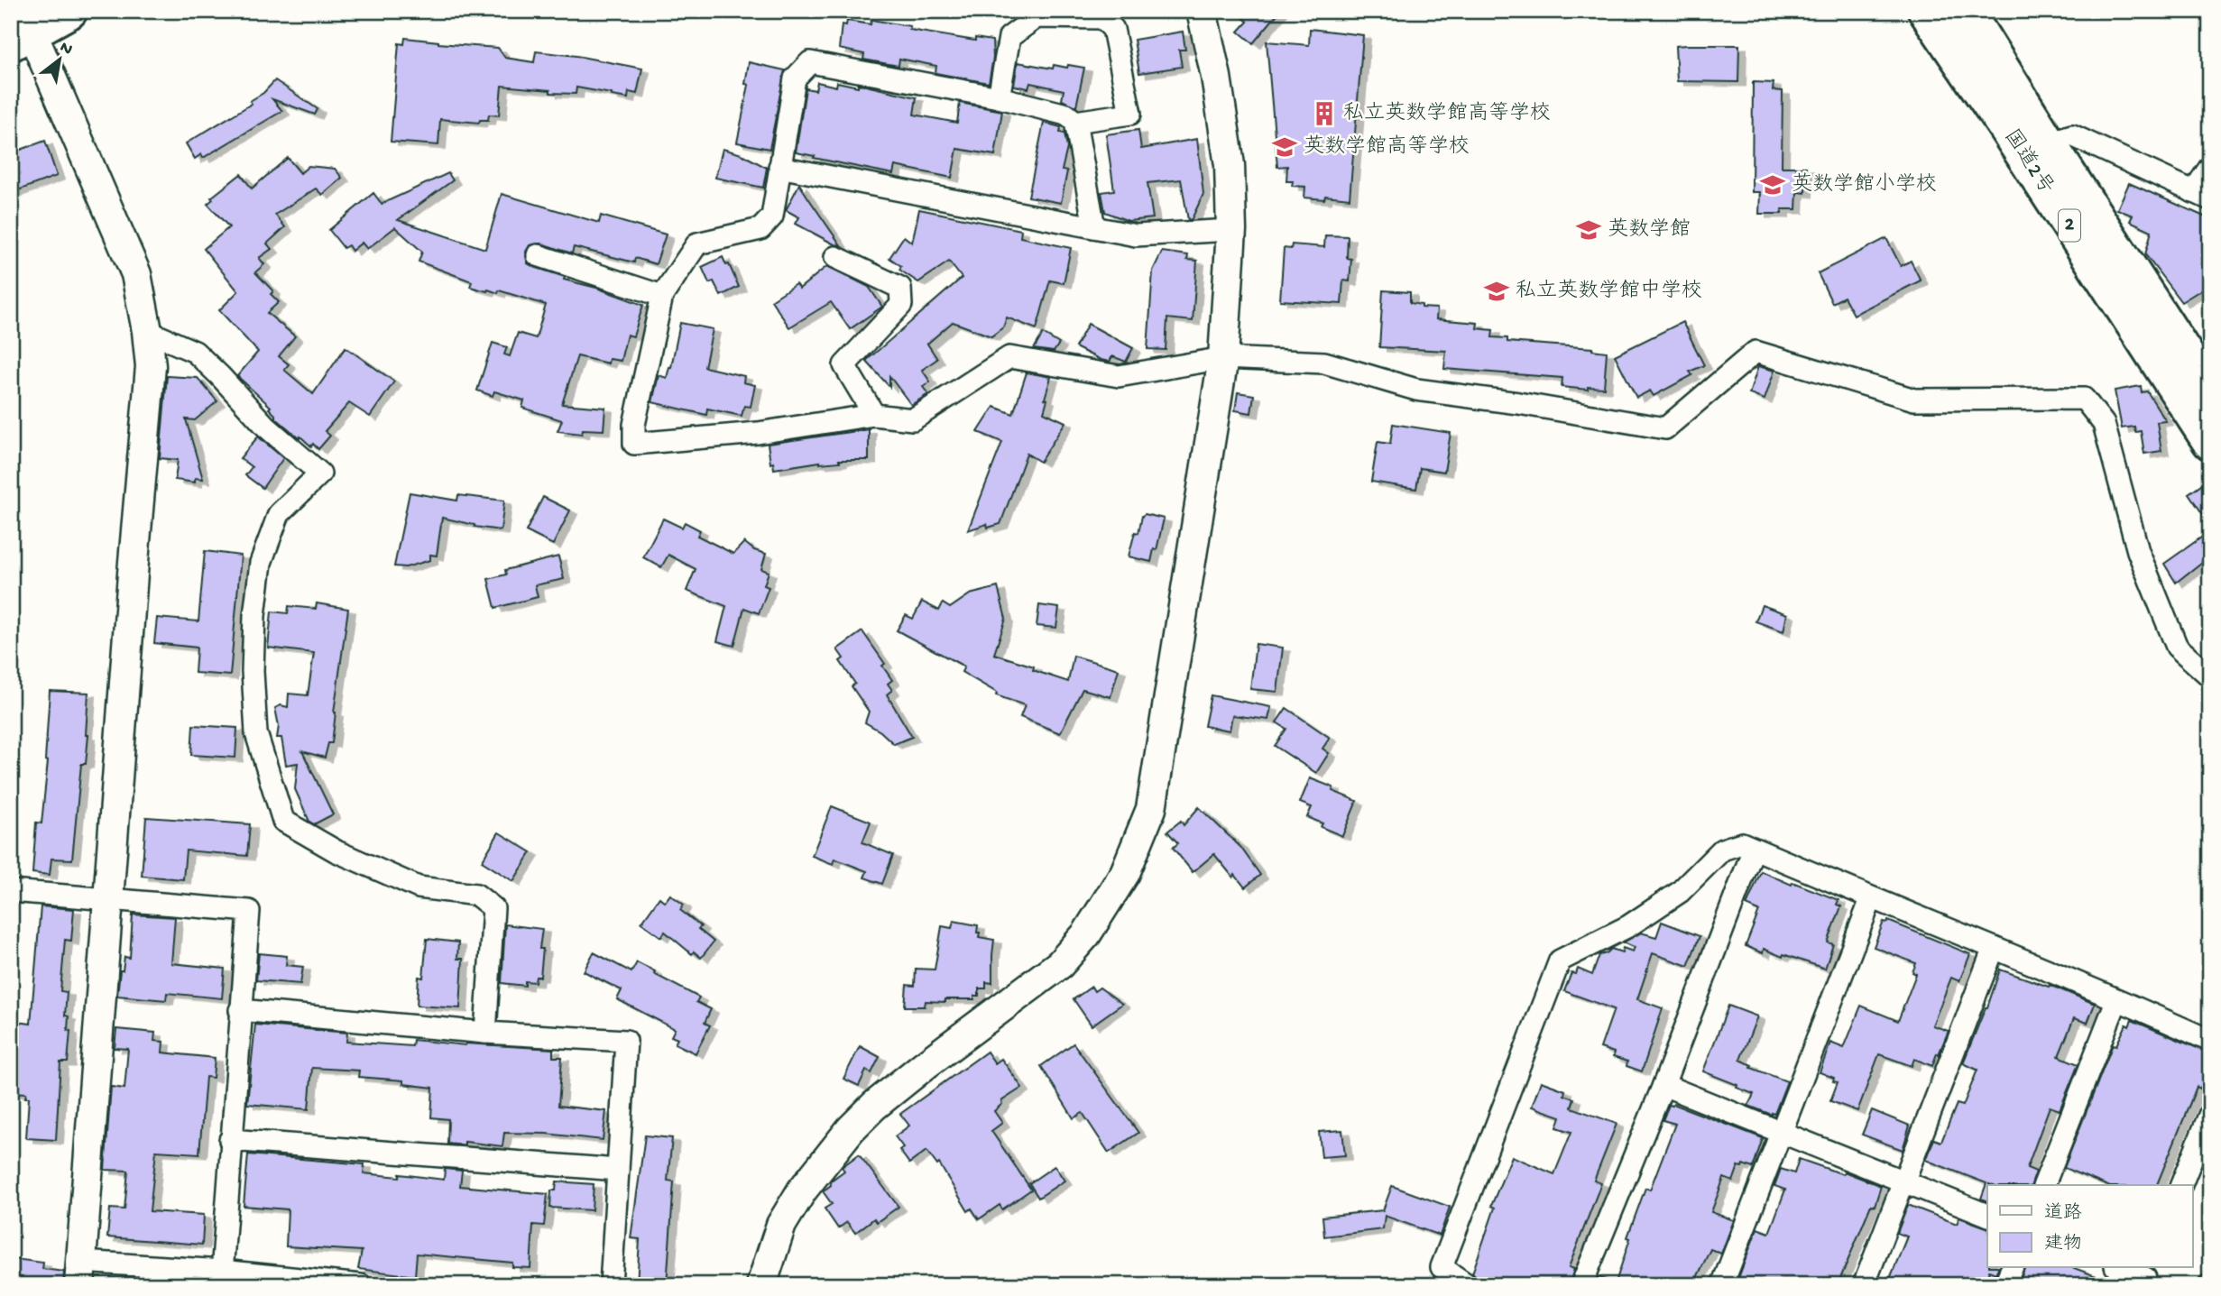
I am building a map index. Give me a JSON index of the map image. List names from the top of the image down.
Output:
{
  "streets": {
    "highway": ["国道2号", "2"]
  },
  "places": {
    "building": ["私立英数学館高等学校"],
    "school or university": [
      "英数学館高等学校",
      "英数学館小学校",
      "英数学館",
      "私立英数学館中学校"
    ]
  },
  "legend": ["道路", "建物"],
  "north": "top right"
}
